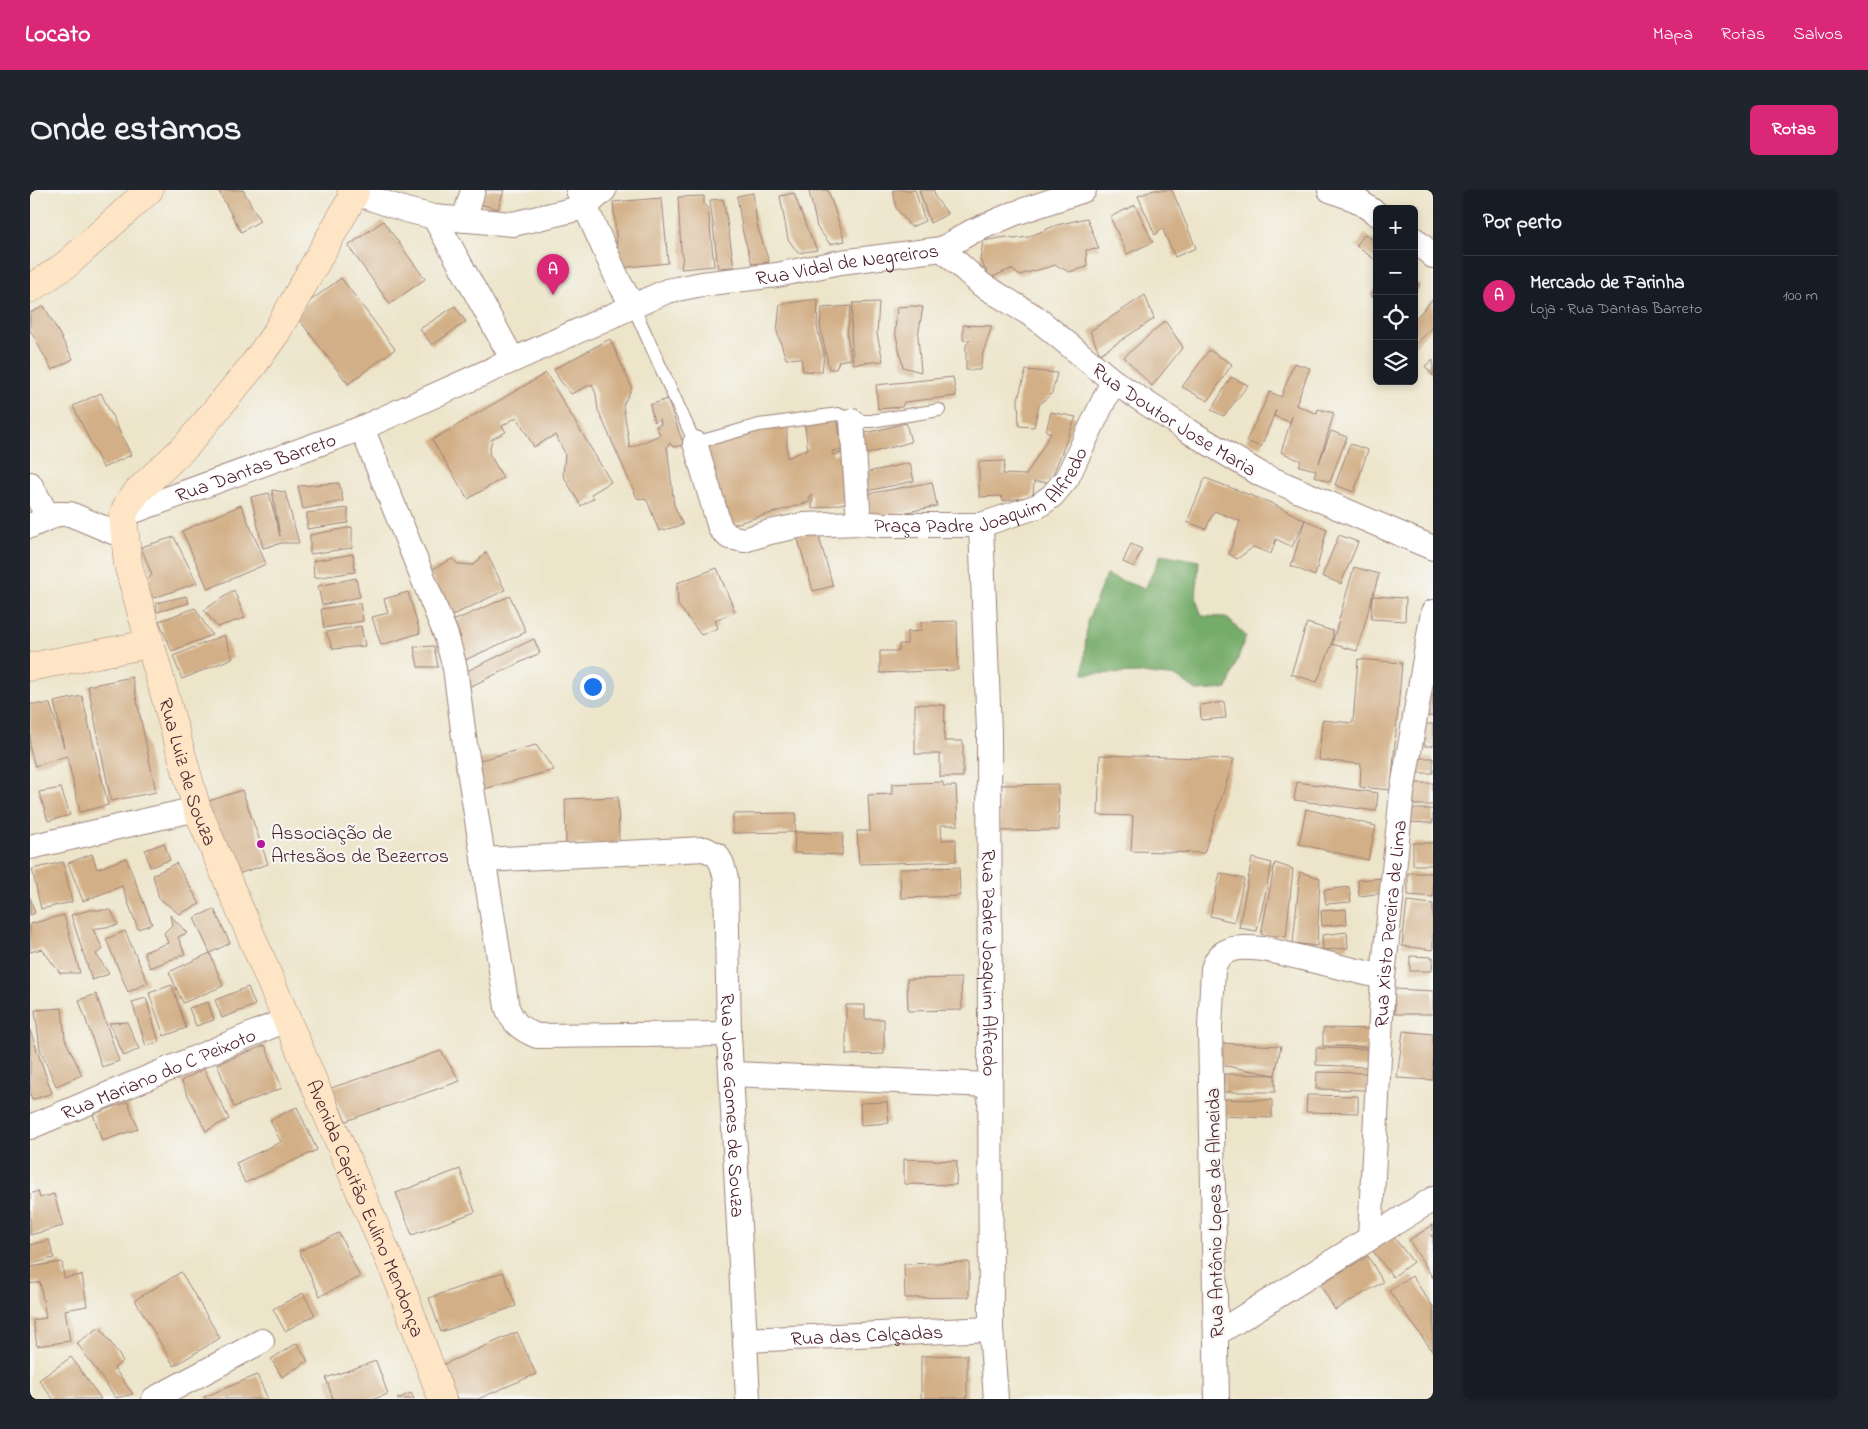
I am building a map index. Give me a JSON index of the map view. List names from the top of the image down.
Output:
{
  "streets": {
    "main road": ["Rua Dantas Barreto", "Rua Luiz de Souza", "Avenida Capitão Eulino Mendonça"],
    "street": [
      "Rua Vidal de Negreiros",
      "Rua Doutor Jose Maria",
      "Praça Padre Joaquim Alfredo",
      "Rua Xisto Pereira de Lima",
      "Rua Padre Joaquim Alfredo",
      "Rua Mariano do C Peixoto",
      "Rua Jose Gomes de Souza",
      "Rua Antônio Lopes de Almeida",
      "Rua das Calçadas"
    ]
  },
  "crossings": [
    ["Rua Vidal de Negreiros", "Rua Doutor Jose Maria"],
    ["Rua Vidal de Negreiros", "Rua Dantas Barreto"],
    ["Rua Vidal de Negreiros", "Praça Padre Joaquim Alfredo"],
    ["Rua Doutor Jose Maria", "Praça Padre Joaquim Alfredo"],
    ["Rua Dantas Barreto", "Praça Padre Joaquim Alfredo"],
    ["Rua Dantas Barreto", "Rua Luiz de Souza"],
    ["Praça Padre Joaquim Alfredo", "Rua Padre Joaquim Alfredo"],
    ["Rua Luiz de Souza", "Rua Mariano do C Peixoto"],
    ["Rua Luiz de Souza", "Avenida Capitão Eulino Mendonça"],
    ["Rua Xisto Pereira de Lima", "Rua Antônio Lopes de Almeida"],
    ["Rua Padre Joaquim Alfredo", "Rua das Calçadas"],
    ["Rua Mariano do C Peixoto", "Avenida Capitão Eulino Mendonça"],
    ["Rua Jose Gomes de Souza", "Rua das Calçadas"]
  ],
  "places": ["Associação de Artesãos de Bezerros"],
  "page": {
    "header": "Locato",
    "nav": ["Mapa", "Rotas", "Salvos"],
    "title": "Onde estamos",
    "buttons": "Rotas",
    "heading": "Por perto",
    "map_buttons": ["+", "−"],
    "pins": "A",
    "list": [
      {
        "mark": "A",
        "name": "Mercado de Farinha",
        "note": "Loja · Rua Dantas Barreto",
        "value": "100 m"
      }
    ]
  }
}
